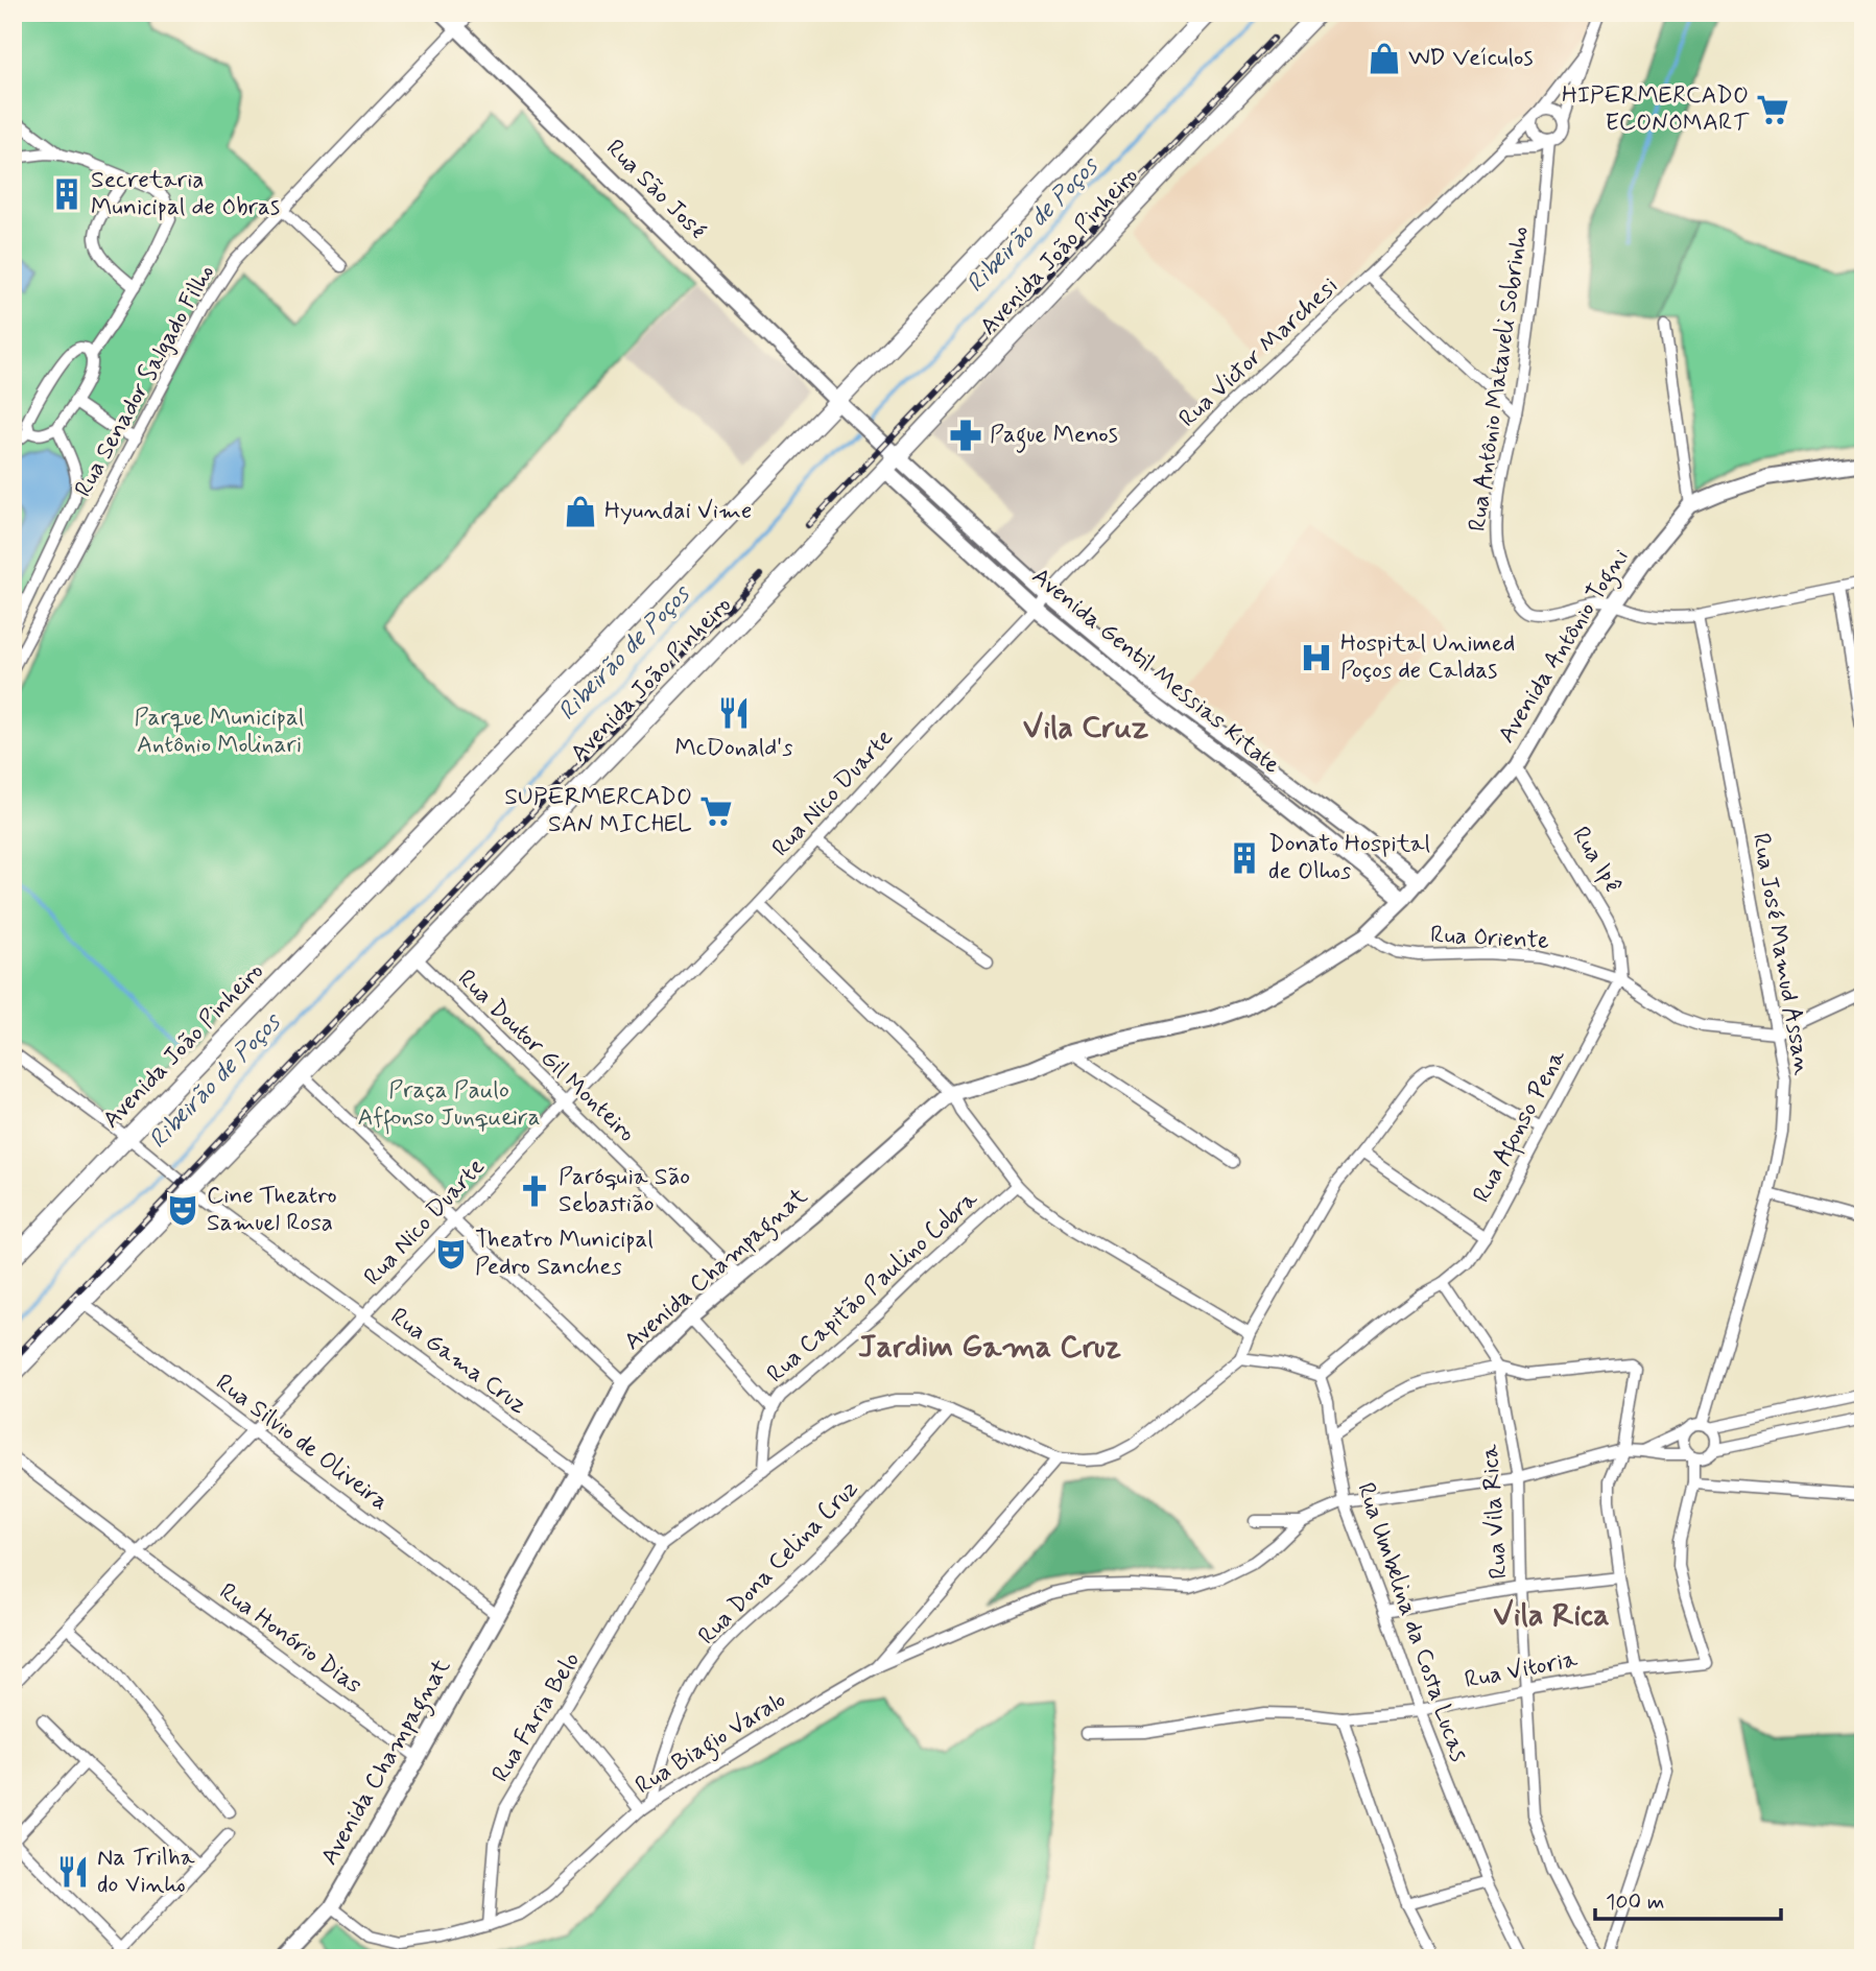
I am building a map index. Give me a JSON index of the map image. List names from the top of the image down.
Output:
{
  "streets": {
    "main road": ["Avenida João Pinheiro"],
    "street": [
      "Rua São José",
      "Rua Victor Marchesi",
      "Rua Antônio Mataveli Sobrinho",
      "Rua Senador Salgado Filho",
      "Avenida Antônio Togni",
      "Avenida Gentil Messias Kitate",
      "Rua Nico Duarte",
      "Rua Ipê",
      "Rua Oriente",
      "Rua José Mamud Assan",
      "Rua Doutor Gil Monteiro",
      "Rua Afonso Pena",
      "Avenida Champagnat",
      "Rua Capitão Paulino Cobra",
      "Rua Gama Cruz",
      "Rua Silvio de Oliveira",
      "Rua Vila Rica",
      "Rua Dona Celina Cruz",
      "Rua Umbelina da Costa Lucas",
      "Rua Honório Dias",
      "Rua Vitoria",
      "Rua Faria Belo",
      "Rua Biagio Varalo"
    ]
  },
  "crossings": [
    ["Rua São José", "Avenida João Pinheiro"],
    ["Rua São José", "Rua Senador Salgado Filho"],
    ["Rua São José", "Avenida Gentil Messias Kitate"],
    ["Avenida João Pinheiro", "Avenida Gentil Messias Kitate"],
    ["Avenida João Pinheiro", "Rua Doutor Gil Monteiro"],
    ["Avenida João Pinheiro", "Rua Gama Cruz"],
    ["Avenida João Pinheiro", "Rua Silvio de Oliveira"],
    ["Rua Victor Marchesi", "Rua Antônio Mataveli Sobrinho"],
    ["Rua Victor Marchesi", "Avenida Gentil Messias Kitate"],
    ["Rua Victor Marchesi", "Rua Nico Duarte"],
    ["Rua Antônio Mataveli Sobrinho", "Avenida Antônio Togni"],
    ["Avenida Antônio Togni", "Avenida Gentil Messias Kitate"],
    ["Avenida Antônio Togni", "Rua Ipê"],
    ["Avenida Antônio Togni", "Avenida Champagnat"],
    ["Avenida Gentil Messias Kitate", "Rua Nico Duarte"],
    ["Avenida Gentil Messias Kitate", "Avenida Champagnat"],
    ["Rua Nico Duarte", "Rua Doutor Gil Monteiro"],
    ["Rua Nico Duarte", "Rua Gama Cruz"],
    ["Rua Nico Duarte", "Rua Silvio de Oliveira"],
    ["Rua Nico Duarte", "Rua Honório Dias"],
    ["Rua Ipê", "Rua Oriente"],
    ["Rua Ipê", "Rua Afonso Pena"],
    ["Rua Oriente", "Rua José Mamud Assan"],
    ["Rua Oriente", "Rua Afonso Pena"],
    ["Rua Oriente", "Avenida Champagnat"],
    ["Rua Doutor Gil Monteiro", "Avenida Champagnat"],
    ["Rua Afonso Pena", "Rua Vila Rica"],
    ["Rua Afonso Pena", "Rua Umbelina da Costa Lucas"],
    ["Avenida Champagnat", "Rua Gama Cruz"],
    ["Avenida Champagnat", "Rua Silvio de Oliveira"],
    ["Avenida Champagnat", "Rua Honório Dias"],
    ["Avenida Champagnat", "Rua Biagio Varalo"],
    ["Rua Gama Cruz", "Rua Faria Belo"],
    ["Rua Vila Rica", "Rua Vitoria"],
    ["Rua Dona Celina Cruz", "Rua Biagio Varalo"],
    ["Rua Umbelina da Costa Lucas", "Rua Vitoria"],
    ["Rua Faria Belo", "Rua Biagio Varalo"]
  ],
  "districts": ["Vila Cruz", "Jardim Gama Cruz", "Vila Rica"],
  "water": ["Ribeirão de Poços"],
  "parks": ["Parque Municipal Antônio Molinari", "Praça Paulo Affonso Junqueira"],
  "places": {
    "shop": ["WD Veículos", "Hyundai Vime"],
    "supermarket": ["HIPERMERCADO ECONOMART", "SUPERMERCADO SAN MICHEL"],
    "building": ["Secretaria Municipal de Obras", "Donato Hospital de Olhos"],
    "pharmacy": ["Pague Menos"],
    "hospital": ["Hospital Unimed Poços de Caldas"],
    "restaurant": ["McDonald's", "Na Trilha do Vinho"],
    "church": ["Paróquia São Sebastião"],
    "theatre": ["Cine Theatro Samuel Rosa", "Theatro Municipal Pedro Sanches"]
  },
  "scale_bar": "100 m"
}
